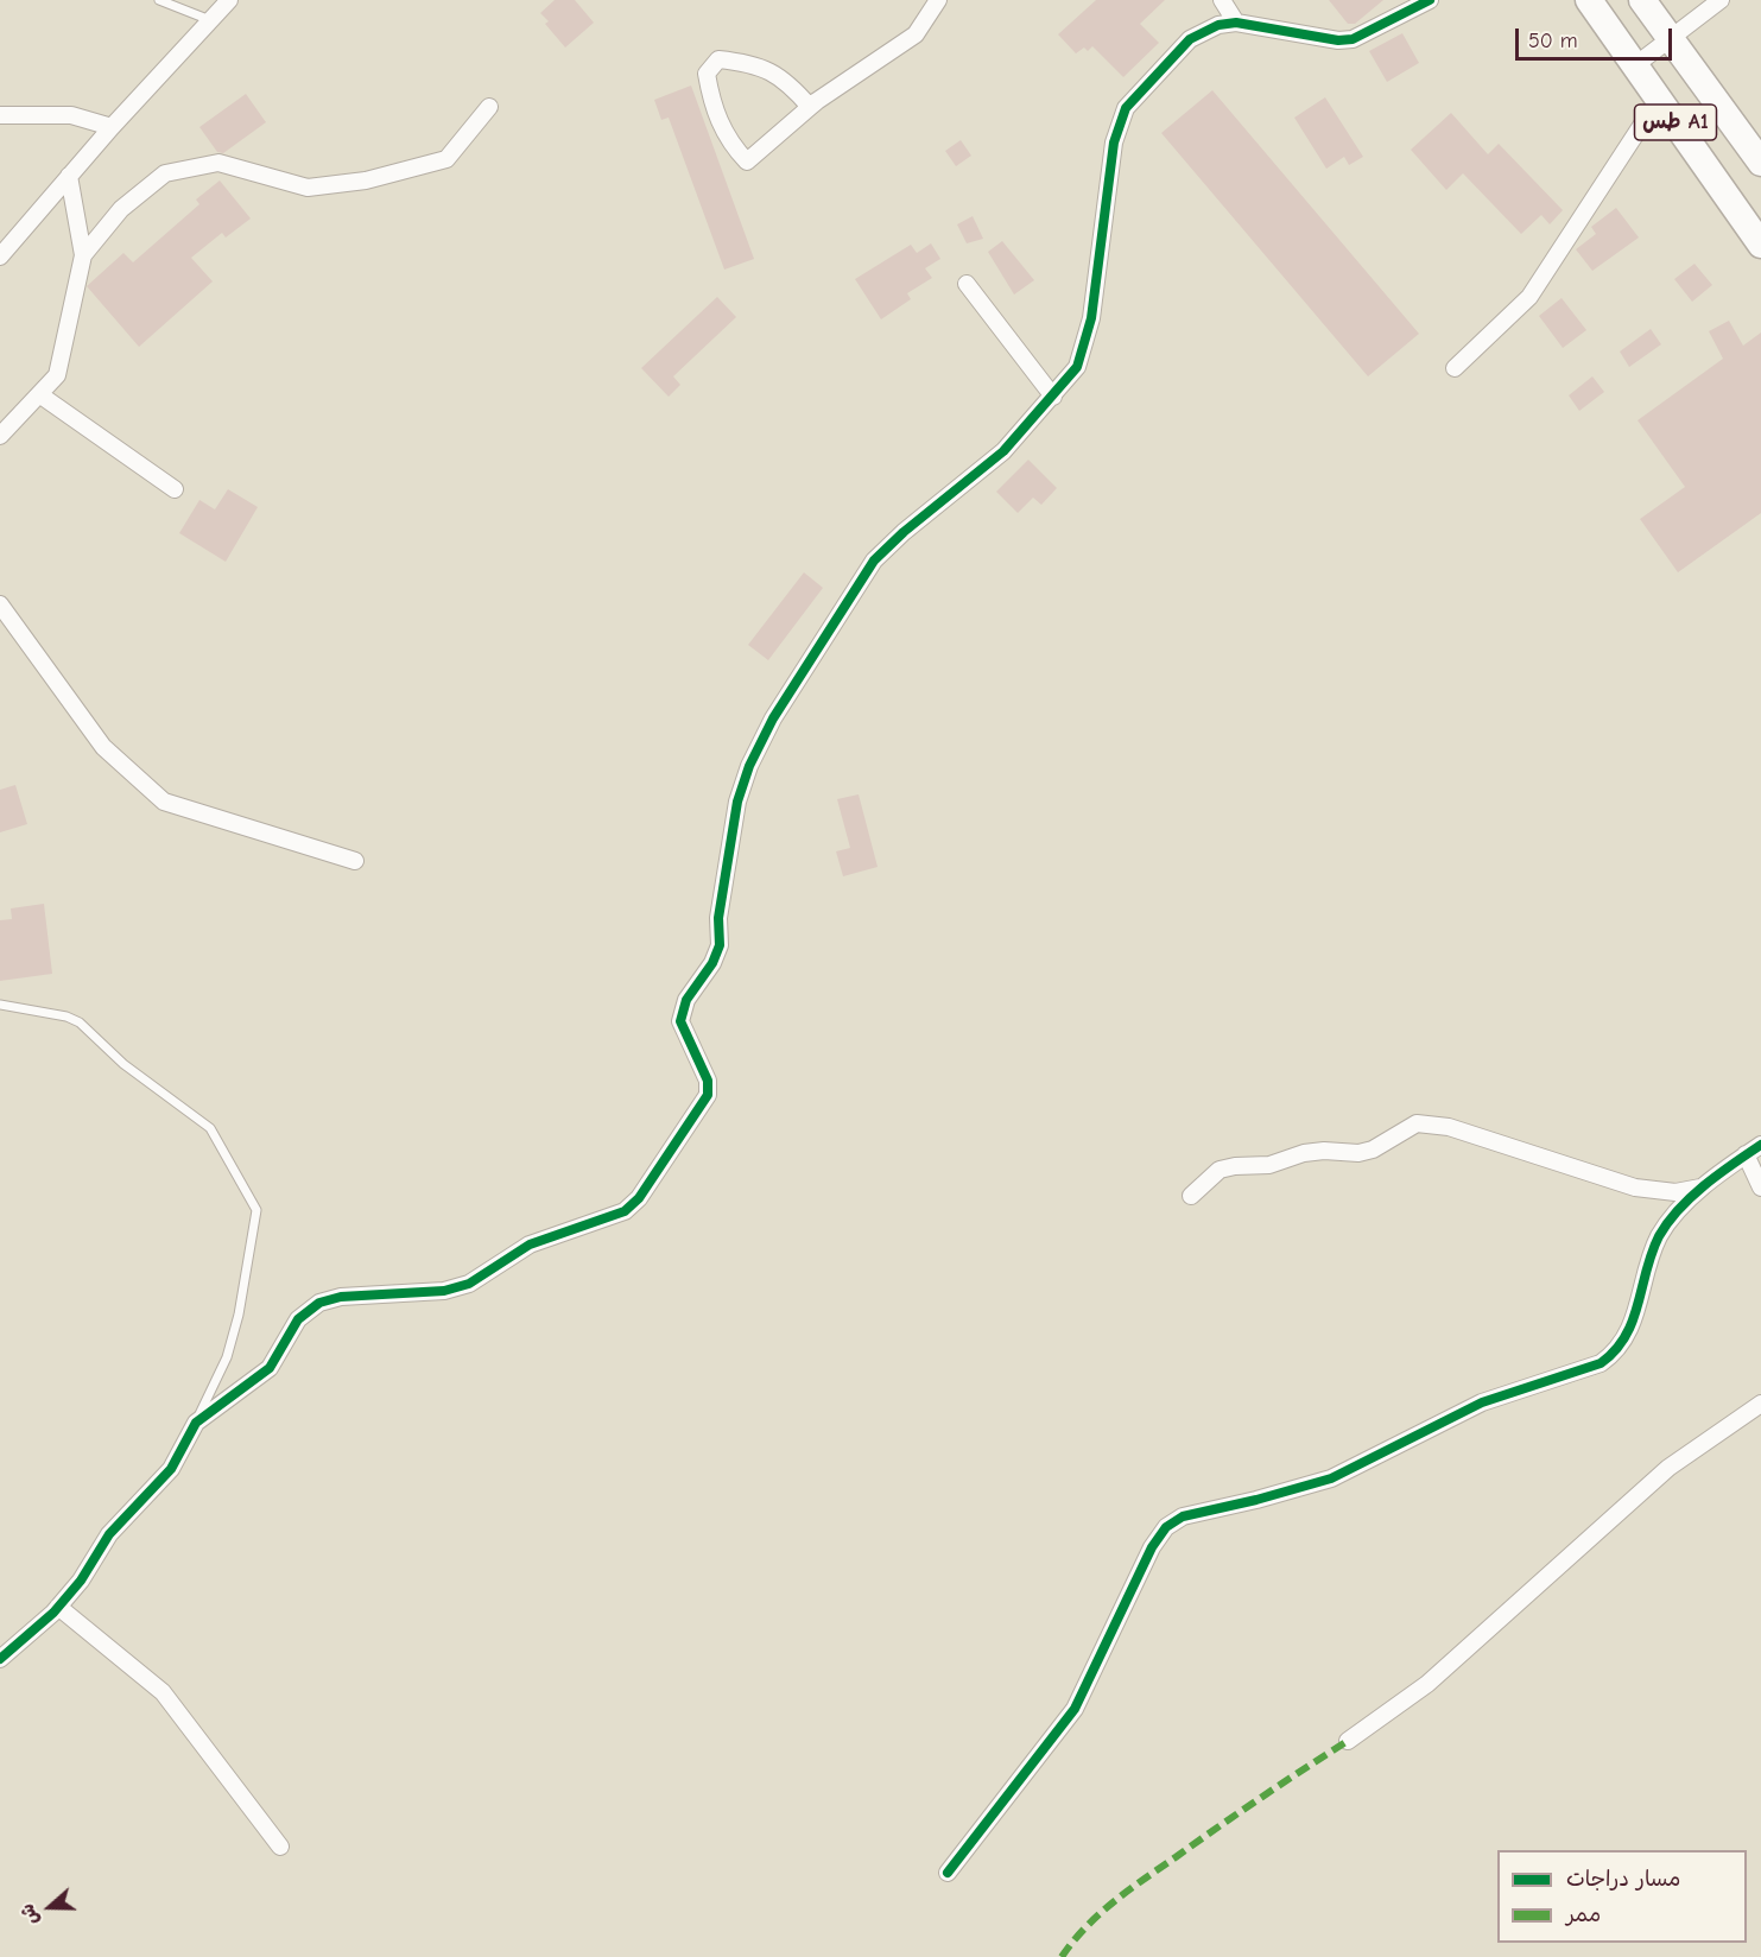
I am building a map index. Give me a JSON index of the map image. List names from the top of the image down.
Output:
{
  "streets": {
    "highway": ["طس A1"]
  },
  "legend": ["مسار دراجات", "ممر"],
  "scale_bar": "50 m",
  "north": "left"
}
